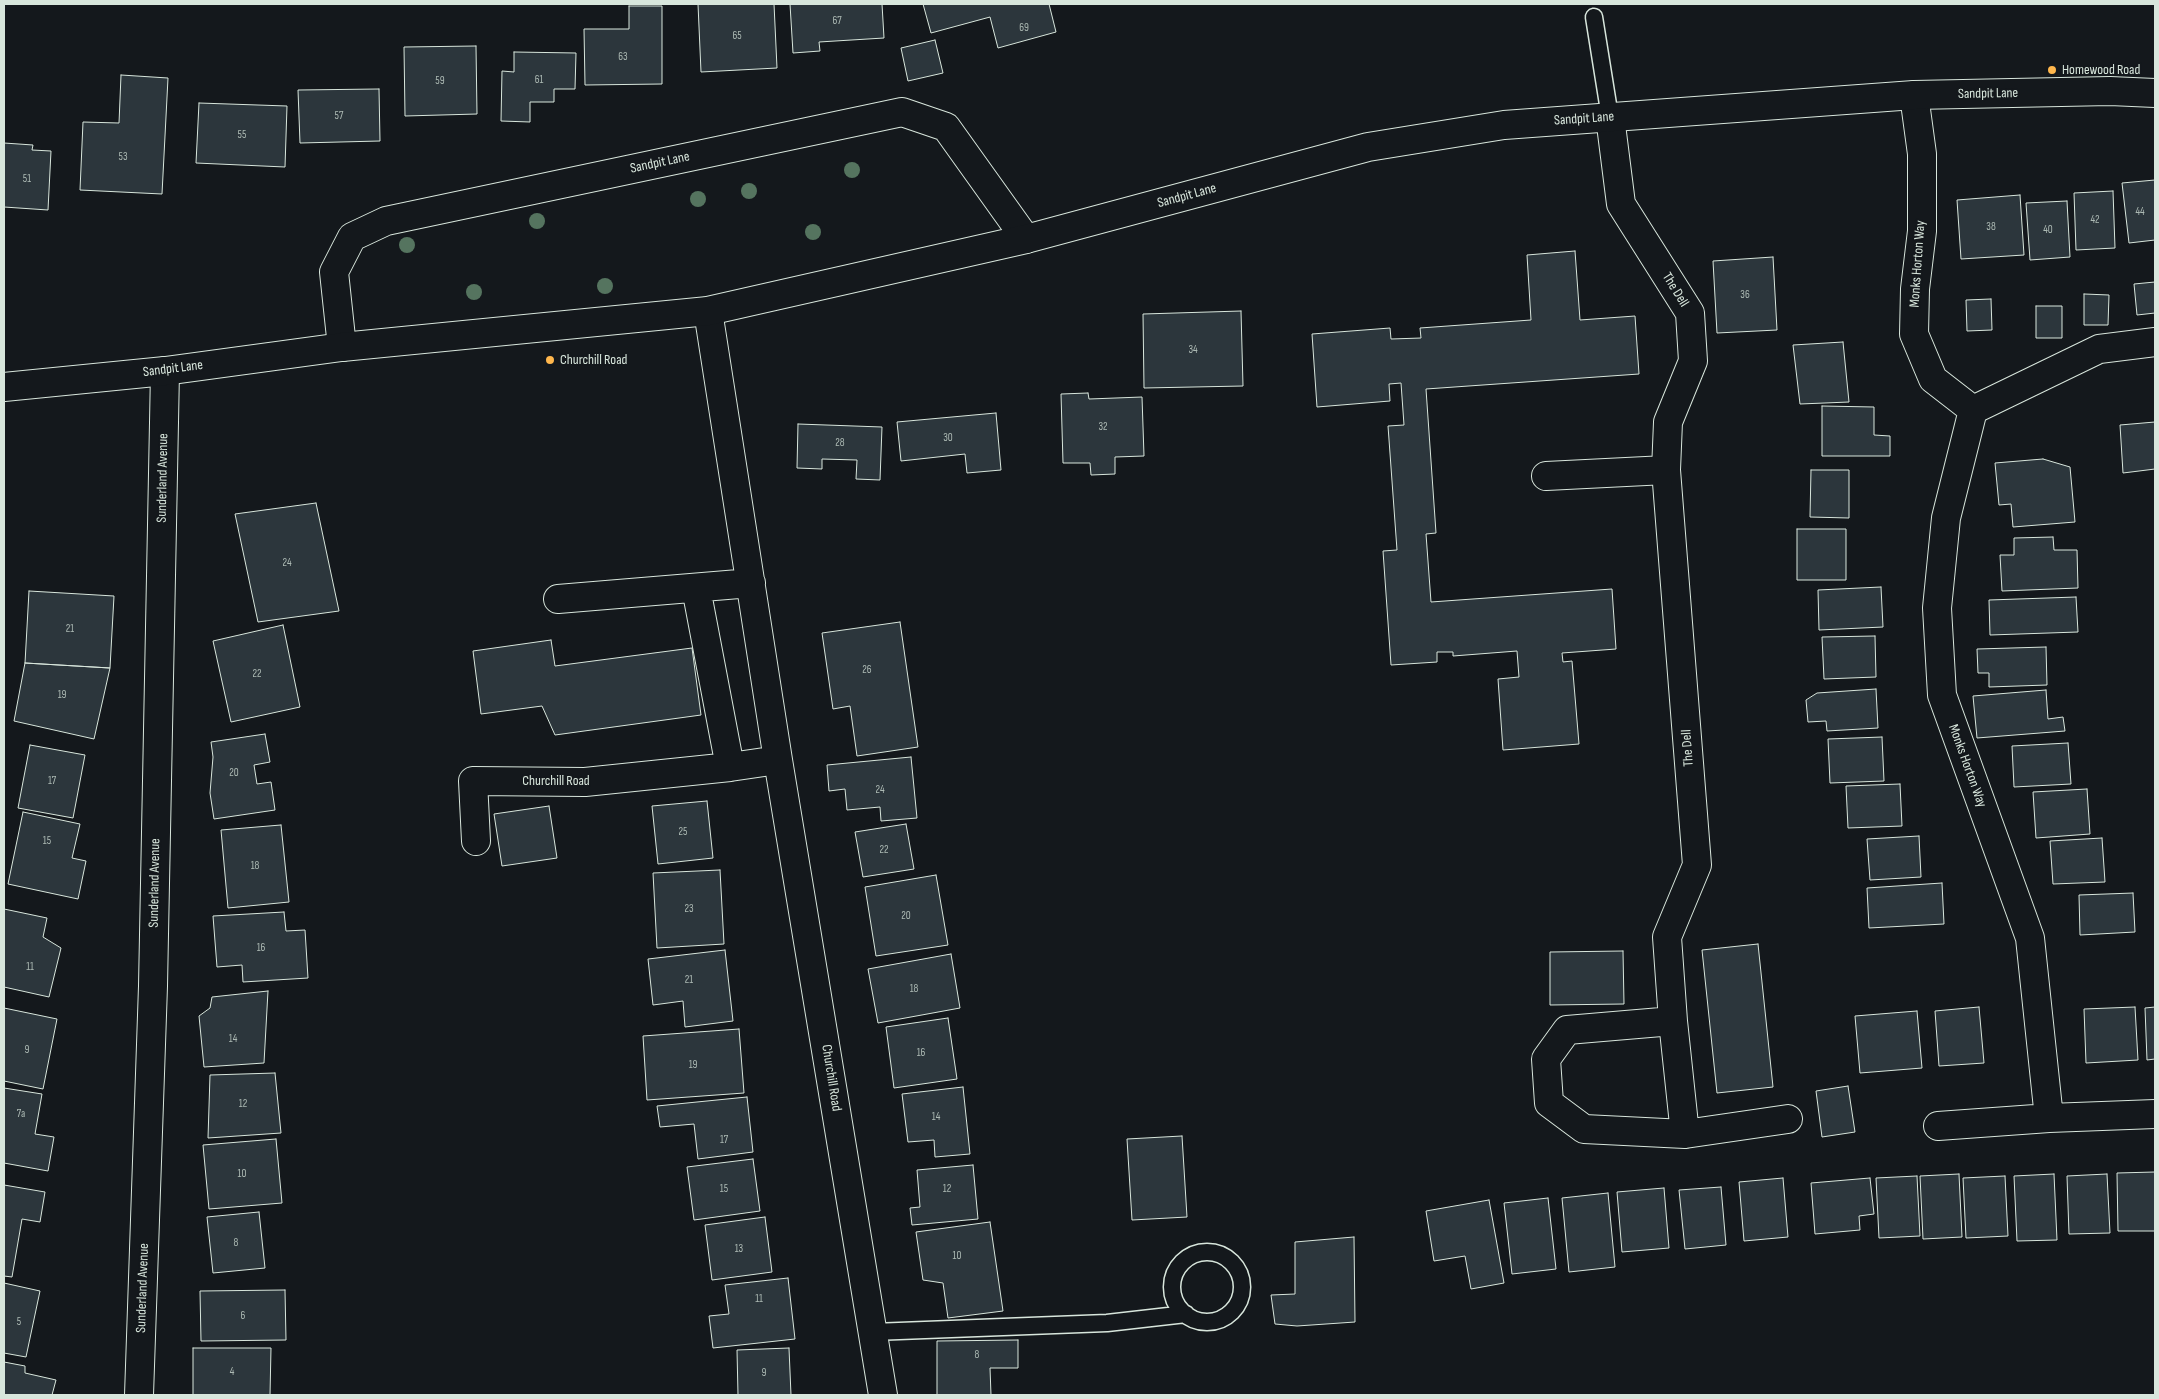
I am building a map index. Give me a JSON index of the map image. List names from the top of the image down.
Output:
{
  "streets": {
    "street": [
      "Sandpit Lane",
      "Monks Horton Way",
      "The Dell",
      "Sunderland Avenue",
      "Churchill Road"
    ]
  },
  "crossings": [
    ["Sandpit Lane", "Monks Horton Way"],
    ["Sandpit Lane", "The Dell"],
    ["Sandpit Lane", "Sunderland Avenue"],
    ["Sandpit Lane", "Churchill Road"]
  ],
  "places": ["Homewood Road", "Churchill Road"],
  "house_numbers": [
    "67",
    "69",
    "65",
    "63",
    "61",
    "59",
    "57",
    "55",
    "53",
    "51",
    "44",
    "42",
    "38",
    "40",
    "36",
    "34",
    "32",
    "30",
    "28",
    "24",
    "21",
    "26",
    "22",
    "19",
    "20",
    "17",
    "24",
    "25",
    "15",
    "22",
    "18",
    "23",
    "20",
    "16",
    "11",
    "21",
    "18",
    "14",
    "9",
    "16",
    "19",
    "12",
    "7a",
    "14",
    "17",
    "10",
    "15",
    "12",
    "8",
    "13",
    "10",
    "11",
    "6",
    "5",
    "8",
    "4",
    "9"
  ]
}
